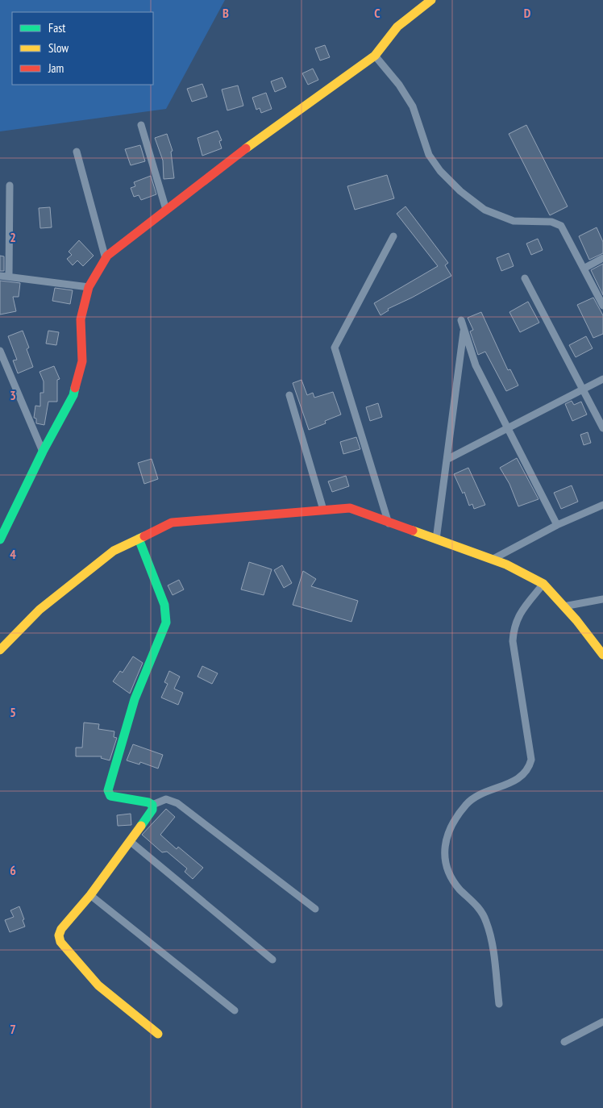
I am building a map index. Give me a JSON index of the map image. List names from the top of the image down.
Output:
{
  "legend": ["Fast", "Slow", "Jam"],
  "grid": {
    "columns": ["B", "C", "D"],
    "rows": [
      "2",
      "3",
      "4",
      "5",
      "6",
      "7"
    ]
  }
}
